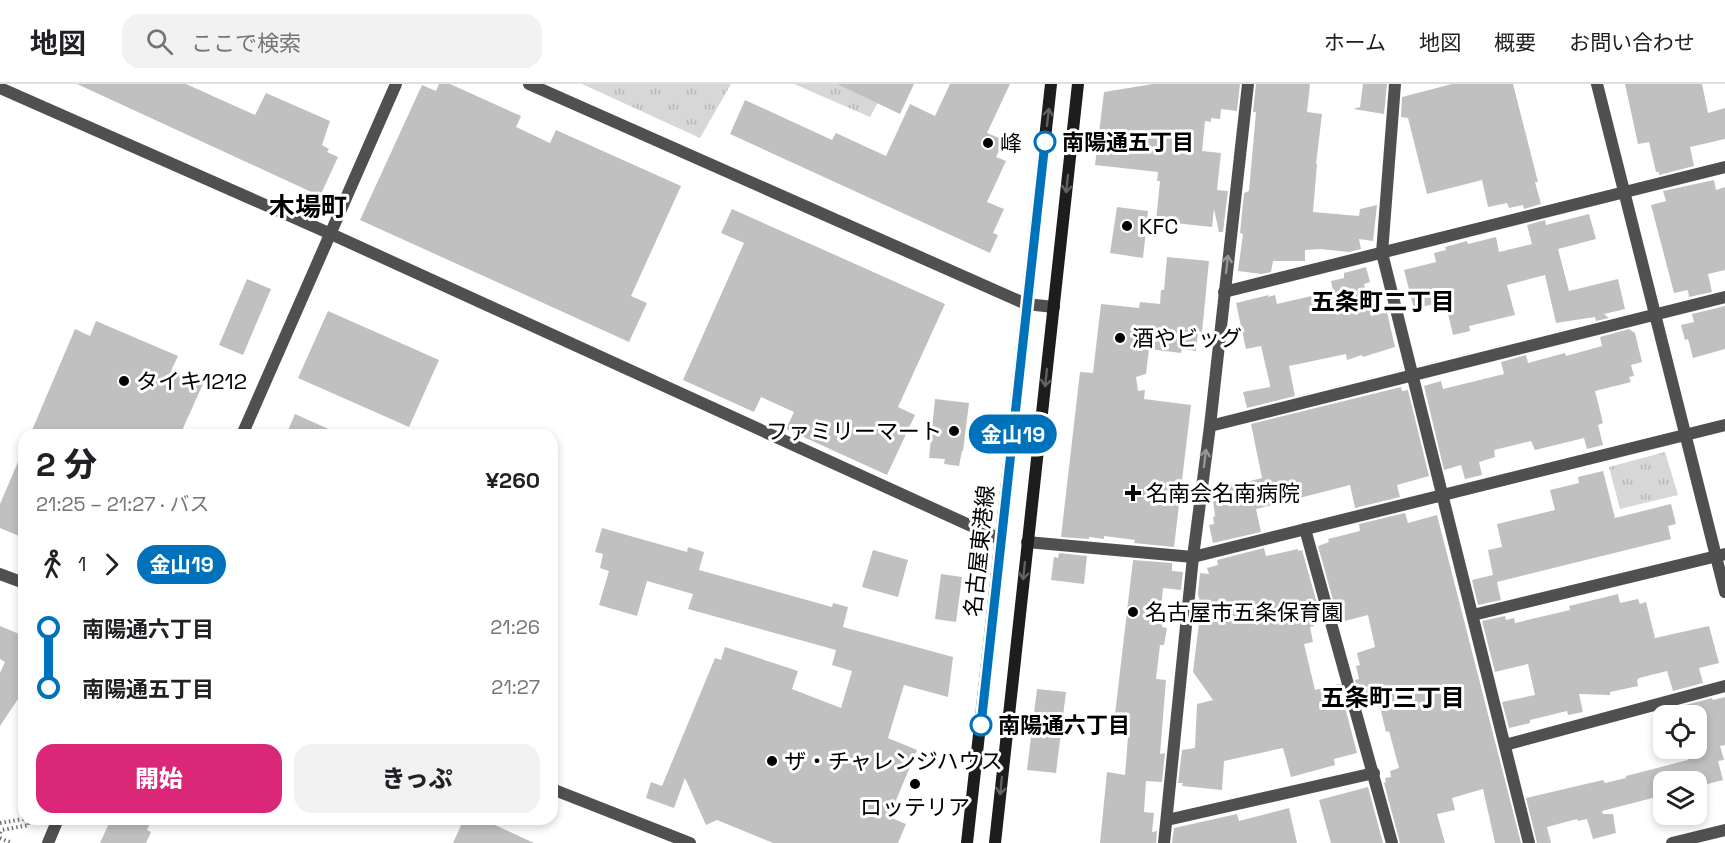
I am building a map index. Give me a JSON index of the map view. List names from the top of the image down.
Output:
{
  "streets": {
    "main road": ["名古屋東港線"]
  },
  "districts": ["木場町", "五条町二丁目", "五条町三丁目"],
  "places": {
    "other": [
      "南陽通五丁目",
      "峰",
      "KFC",
      "酒やビッグ",
      "タイキ1212",
      "ファミリーマート",
      "名古屋市五条保育園",
      "南陽通六丁目",
      "ザ・チャレンジハウス",
      "ロッテリア"
    ],
    "health": ["名南会名南病院"]
  },
  "lines": ["bus line 金山19"],
  "page": {
    "header": "地図",
    "search": "ここで検索",
    "nav": [
      "ホーム",
      "地図",
      "概要",
      "お問い合わせ"
    ],
    "on_map": "金山19",
    "heading": ["2 分", "21:25 – 21:27 · バス", "¥260"],
    "legs": ["1", "金山19"],
    "list": [
      {
        "name": "南陽通六丁目",
        "value": "21:26"
      },
      {
        "name": "南陽通五丁目",
        "value": "21:27"
      }
    ],
    "buttons": ["開始", "きっぷ"]
  }
}
